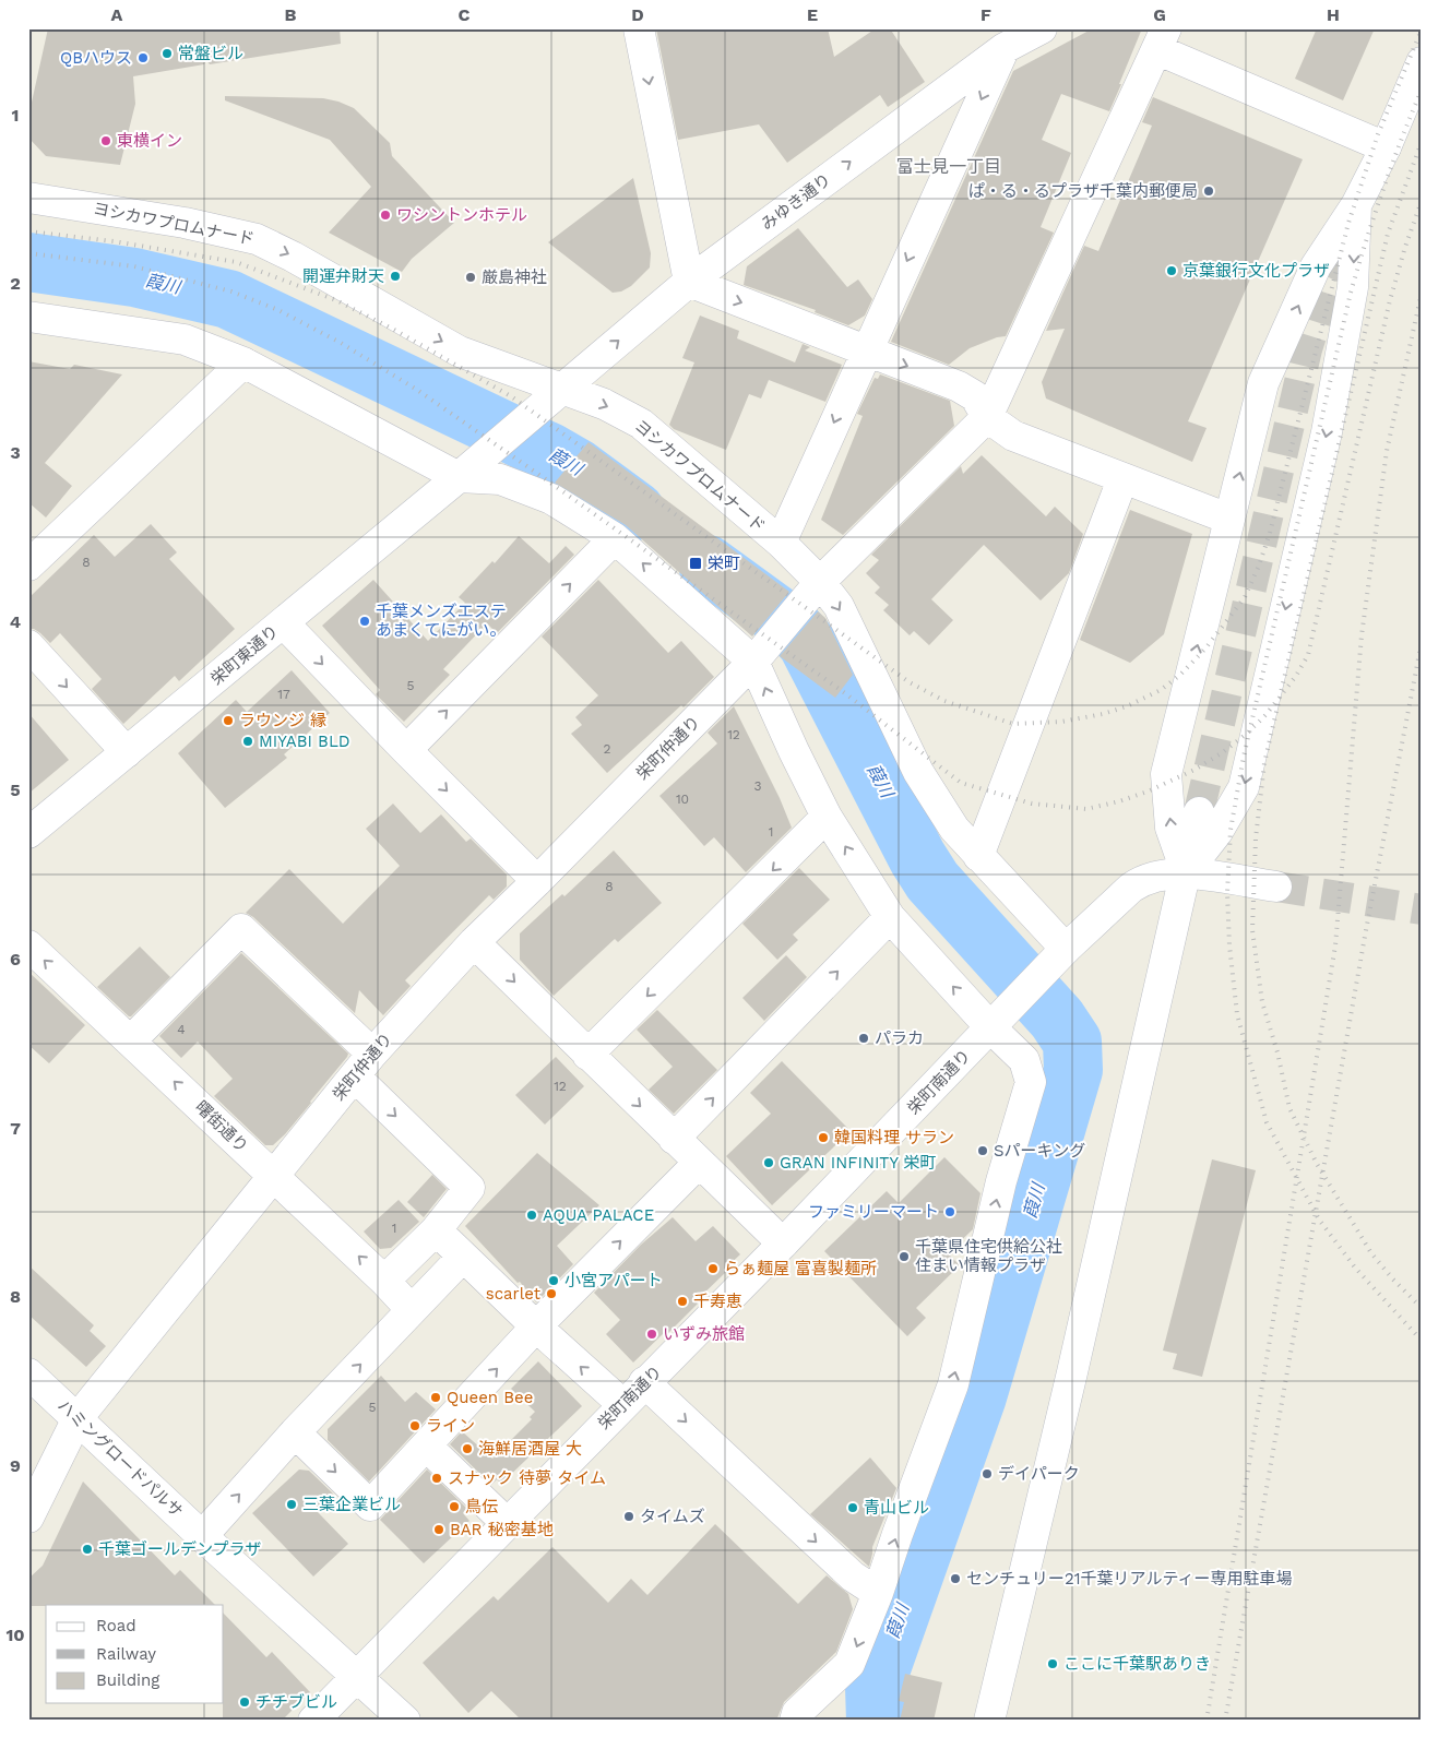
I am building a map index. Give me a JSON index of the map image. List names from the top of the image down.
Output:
{
  "streets": {
    "street": [
      "みゆき通り",
      "ヨシカワプロムナード",
      "栄町東通り",
      "栄町仲通り",
      "栄町南通り",
      "曙街通り",
      "ハミングロードパルサ"
    ]
  },
  "crossings": [
    ["みゆき通り", "ヨシカワプロムナード"],
    ["みゆき通り", "栄町東通り"],
    ["ヨシカワプロムナード", "栄町仲通り"],
    ["ヨシカワプロムナード", "栄町南通り"],
    ["栄町仲通り", "曙街通り"],
    ["栄町仲通り", "ハミングロードパルサ"],
    ["栄町南通り", "ハミングロードパルサ"]
  ],
  "one_way": ["みゆき通り", "曙街通り"],
  "districts": ["富士見一丁目"],
  "water": ["葭川"],
  "places": {
    "other": [
      "常盤ビル",
      "QBハウス",
      "東横イン",
      "ぱ・る・るプラザ千葉内郵便局",
      "ワシントンホテル",
      "京葉銀行文化プラザ",
      "開運弁財天",
      "厳島神社",
      "千葉メンズエステ あまくてにがい。",
      "ラウンジ 縁",
      "MIYABI BLD",
      "パラカ",
      "韓国料理 サラン",
      "Sパーキング",
      "GRAN INFINITY 栄町",
      "ファミリーマート",
      "AQUA PALACE",
      "千葉県住宅供給公社 住まい情報プラザ",
      "らぁ麺屋 富喜製麺所",
      "小宮アパート",
      "scarlet",
      "千寿恵",
      "いずみ旅館",
      "Queen Bee",
      "ライン",
      "海鮮居酒屋 大",
      "デイパーク",
      "スナック 待夢 タイム",
      "三葉企業ビル",
      "鳥伝",
      "青山ビル",
      "タイムズ",
      "BAR 秘密基地",
      "千葉ゴールデンプラザ",
      "センチュリー21千葉リアルティー専用駐車場",
      "ここに千葉駅ありき",
      "チチブビル"
    ],
    "transit": ["栄町"]
  },
  "house_numbers": [
    "8",
    "5",
    "17",
    "12",
    "2",
    "3",
    "10",
    "1",
    "8",
    "4",
    "12",
    "1",
    "5"
  ],
  "legend": ["Road", "Railway", "Building"],
  "grid": {
    "columns": [
      "A",
      "B",
      "C",
      "D",
      "E",
      "F",
      "G",
      "H"
    ],
    "rows": [
      "1",
      "2",
      "3",
      "4",
      "5",
      "6",
      "7",
      "8",
      "9",
      "10"
    ]
  }
}
